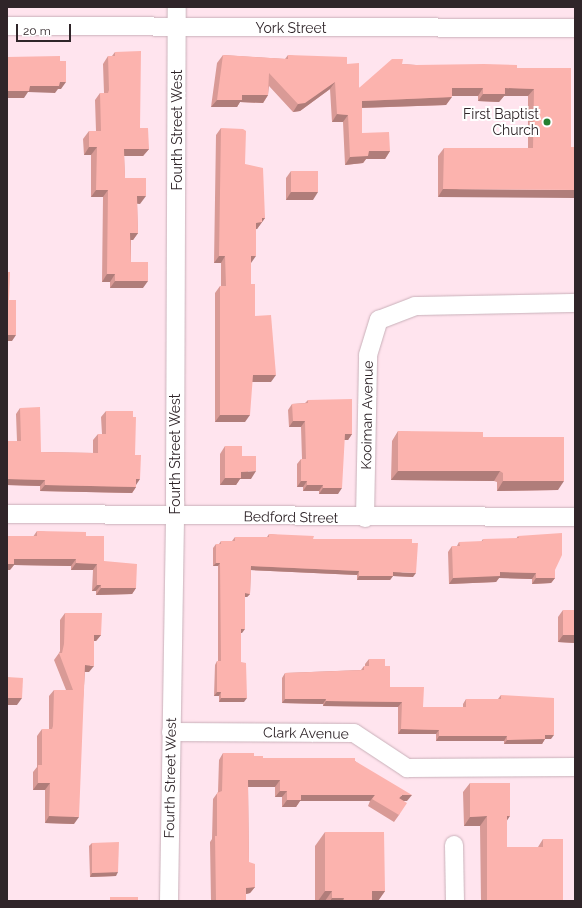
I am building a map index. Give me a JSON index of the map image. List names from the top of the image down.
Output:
{
  "streets": {
    "street": [
      "York Street",
      "Fourth Street West",
      "Kooiman Avenue",
      "Bedford Street",
      "Clark Avenue"
    ]
  },
  "crossings": [
    ["York Street", "Fourth Street West"],
    ["Fourth Street West", "Bedford Street"],
    ["Fourth Street West", "Clark Avenue"],
    ["Kooiman Avenue", "Bedford Street"]
  ],
  "places": ["First Baptist Church"],
  "scale_bar": "20 m"
}
